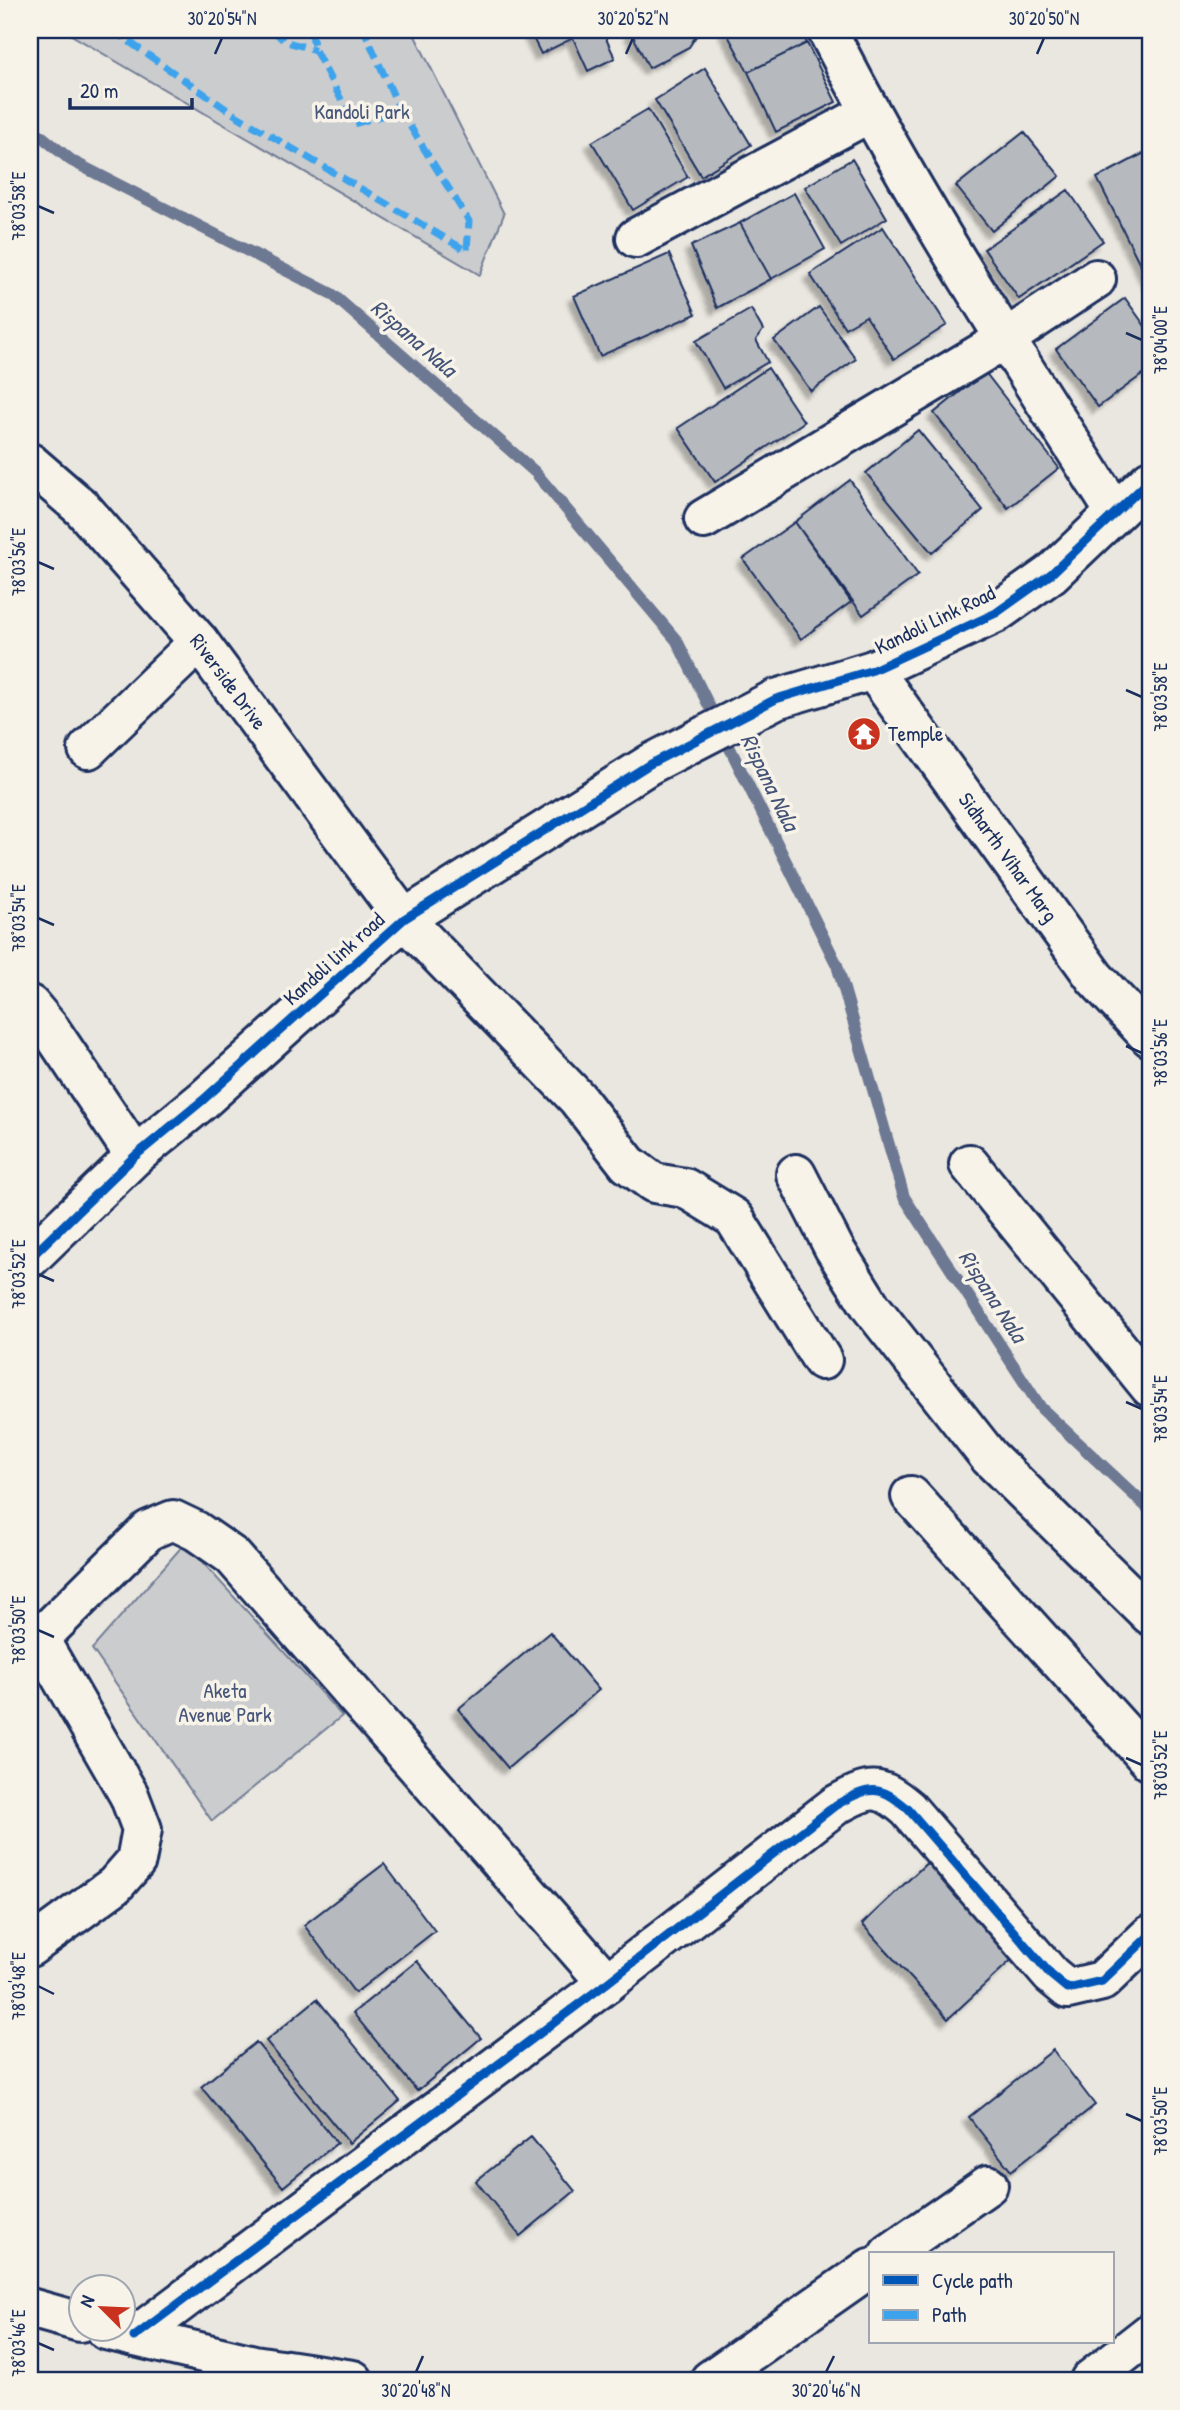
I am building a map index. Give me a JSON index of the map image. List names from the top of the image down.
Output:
{
  "streets": {
    "street": [
      "Kandoli Link Road",
      "Riverside Drive",
      "Sidharth Vihar Marg",
      "Kandoli link road"
    ]
  },
  "crossings": [
    ["Kandoli Link Road", "Sidharth Vihar Marg"],
    ["Kandoli Link Road", "Kandoli link road"],
    ["Riverside Drive", "Kandoli link road"]
  ],
  "water": ["Rispana Nala"],
  "parks": ["Kandoli Park", "Aketa Avenue Park"],
  "places": {
    "temple": ["Temple"]
  },
  "legend": ["Cycle path", "Path"],
  "scale_bar": "20 m",
  "north": "top left",
  "coordinates": [
    "30°20'54\"N",
    "30°20'52\"N",
    "30°20'50\"N",
    "78°03'58\"E",
    "78°04'00\"E",
    "78°03'56\"E",
    "78°03'54\"E",
    "78°03'52\"E",
    "78°03'50\"E",
    "78°03'48\"E",
    "78°03'46\"E",
    "30°20'48\"N",
    "30°20'46\"N"
  ]
}
